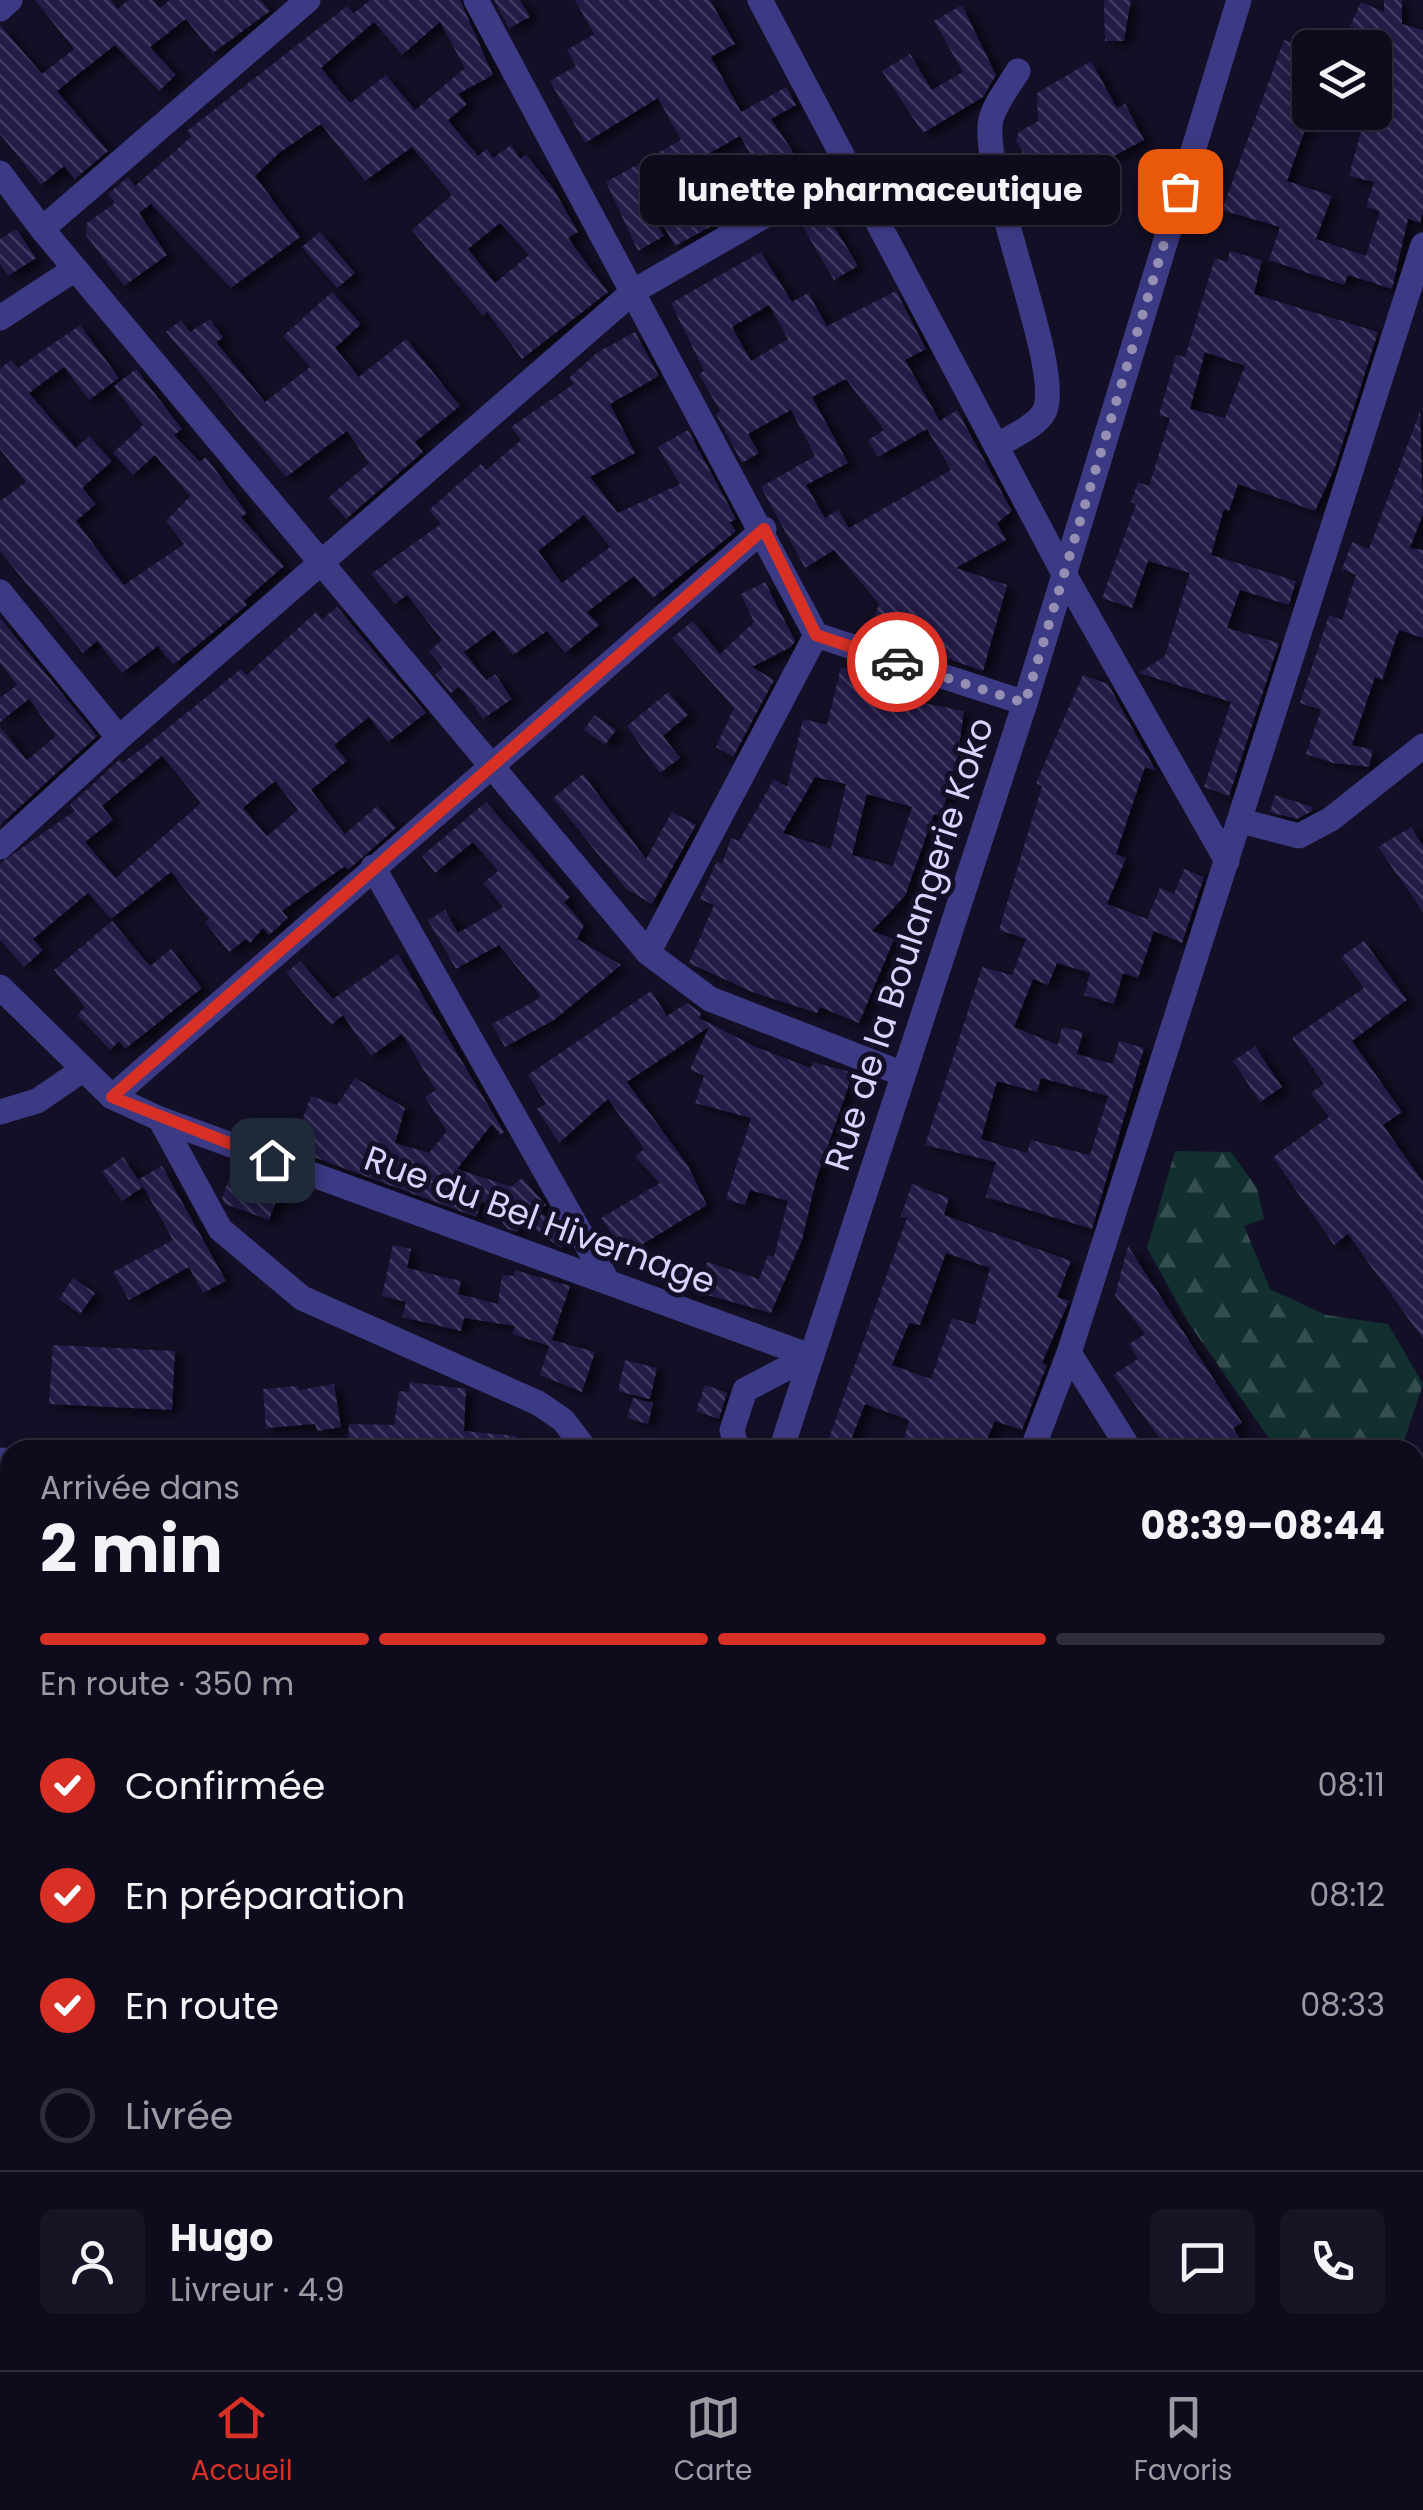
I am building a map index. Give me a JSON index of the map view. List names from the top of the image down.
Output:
{
  "streets": {
    "street": ["Rue de la Boulangerie Koko", "Rue du Bel Hivernage"]
  },
  "crossings": [
    ["Rue de la Boulangerie Koko", "Rue du Bel Hivernage"]
  ],
  "places": ["lunette pharmaceutique"],
  "page": {
    "bubble": "lunette pharmaceutique",
    "heading": ["2 min", "Arrivée dans", "08:39–08:44"],
    "panel": ["Hugo", "Livreur · 4.9"],
    "bar": "En route · 350 m",
    "list": [
      ["Confirmée", "08:11"],
      ["En préparation", "08:12"],
      ["En route", "08:33"],
      "Livrée"
    ],
    "tabs": ["Accueil", "Carte", "Favoris"]
  }
}
